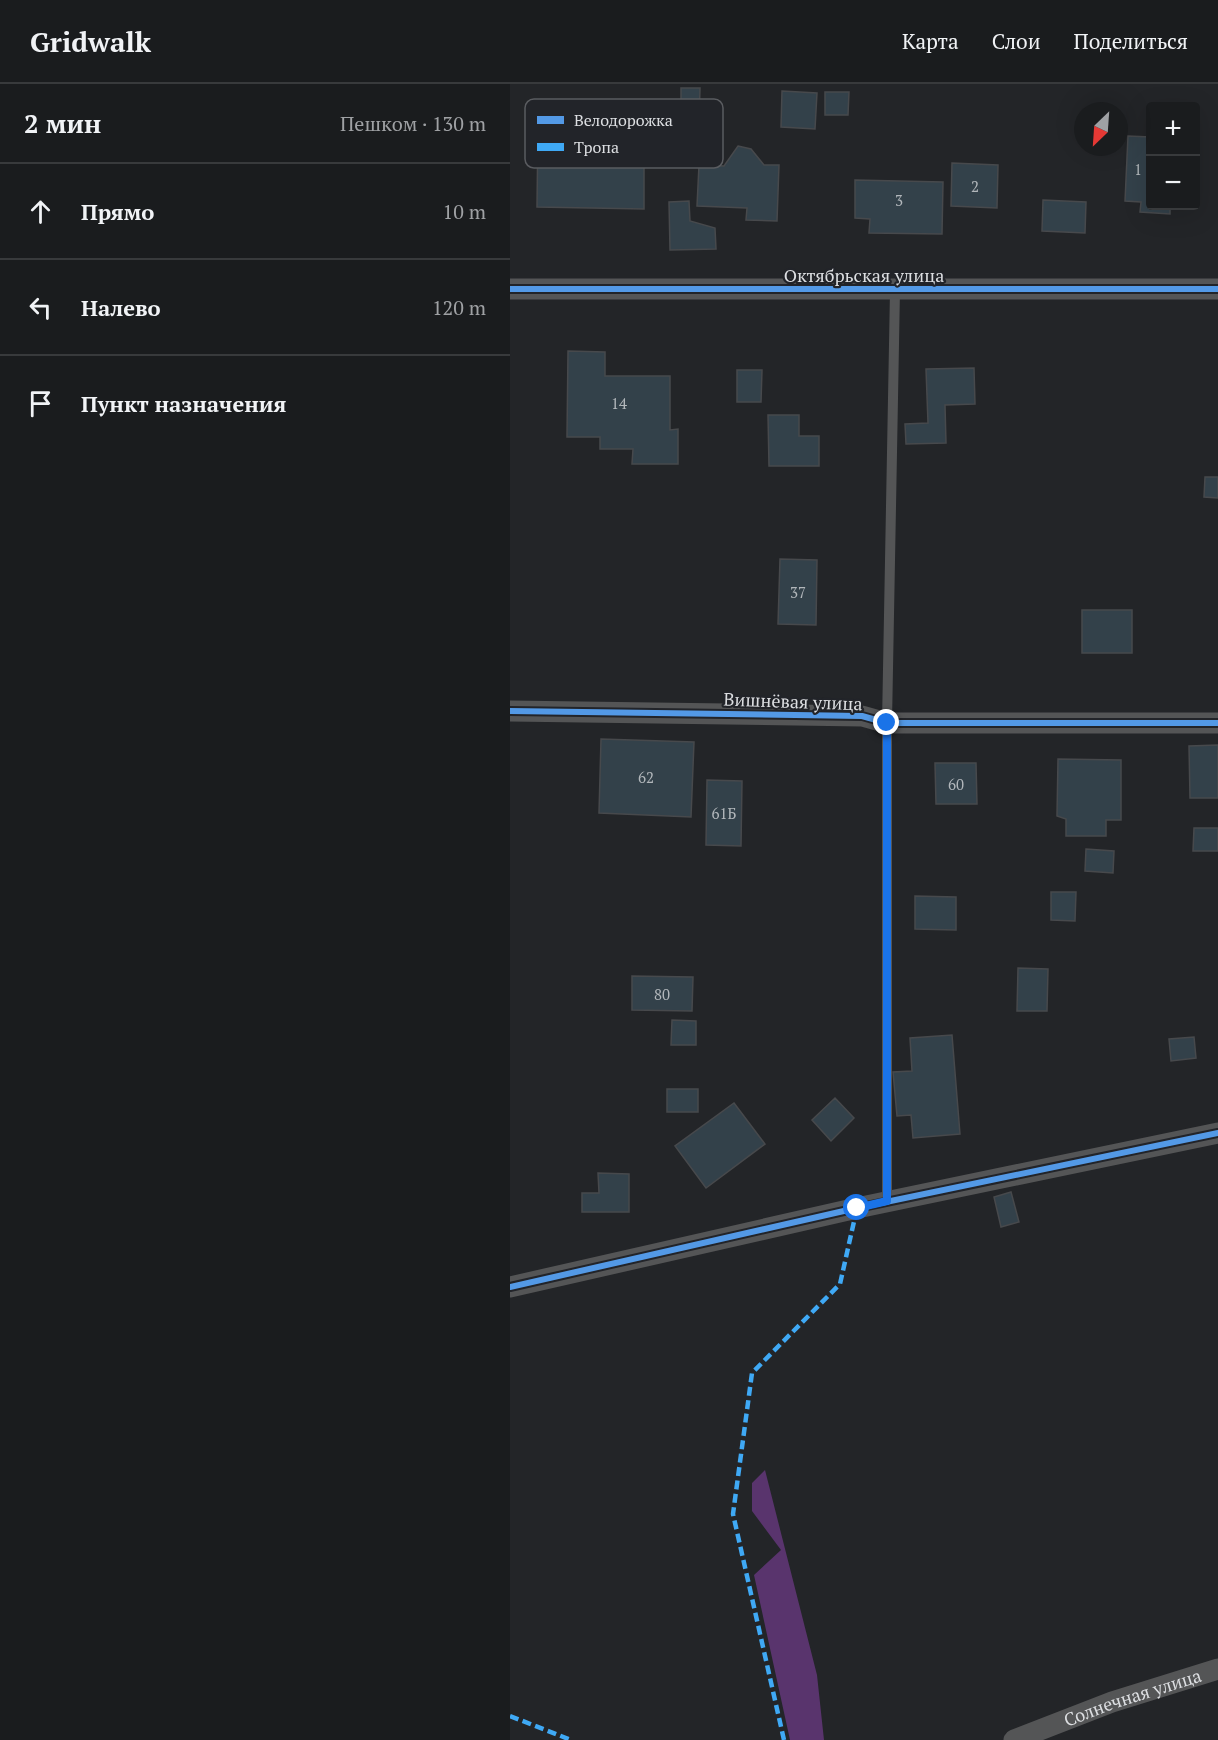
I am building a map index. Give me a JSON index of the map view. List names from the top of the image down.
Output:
{
  "streets": {
    "street": ["Октябрьская улица", "Вишнёвая улица", "Солнечная улица"]
  },
  "house_numbers": [
    "1",
    "2",
    "3",
    "14",
    "37",
    "62",
    "60",
    "61Б",
    "80"
  ],
  "legend": ["Велодорожка", "Тропа"],
  "north": "bottom left",
  "page": {
    "header": "Gridwalk",
    "nav": ["Карта", "Слои", "Поделиться"],
    "heading": ["2 мин", "Пешком · 130 m"],
    "map_buttons": ["+", "−"],
    "list": [
      ["Прямо", "10 m"],
      ["Налево", "120 m"],
      "Пункт назначения"
    ]
  }
}
